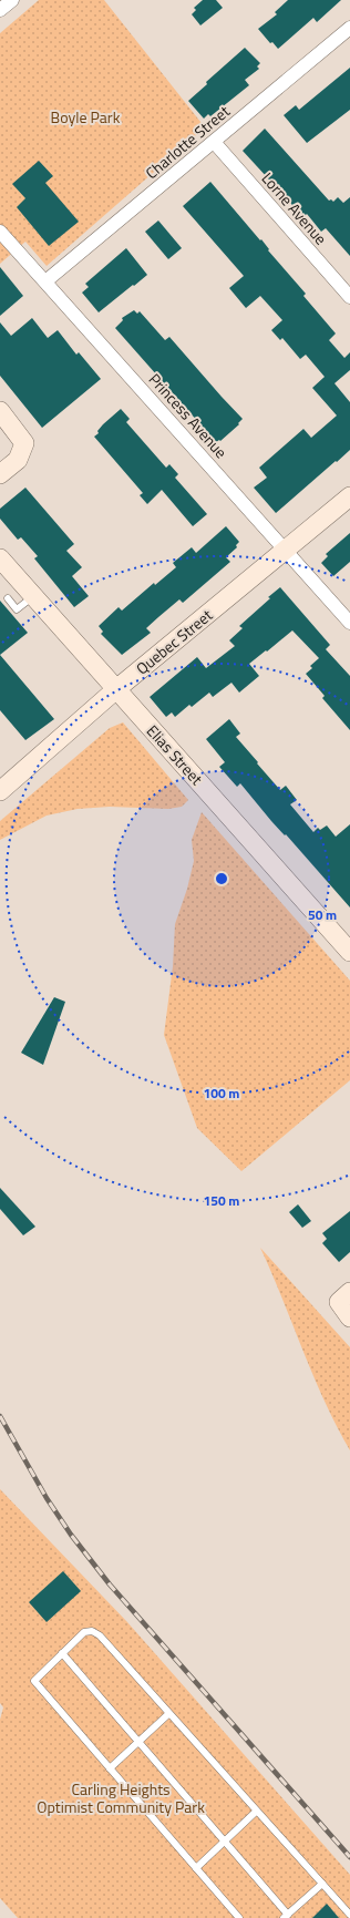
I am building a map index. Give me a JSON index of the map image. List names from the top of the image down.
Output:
{
  "streets": {
    "street": [
      "Charlotte Street",
      "Lorne Avenue",
      "Princess Avenue",
      "Quebec Street",
      "Elias Street"
    ]
  },
  "crossings": [
    ["Charlotte Street", "Lorne Avenue"],
    ["Charlotte Street", "Princess Avenue"],
    ["Princess Avenue", "Quebec Street"],
    ["Quebec Street", "Elias Street"]
  ],
  "parks": ["Boyle Park", "Carling Heights Optimist Community Park"],
  "rings": ["50 m", "100 m", "150 m"]
}
